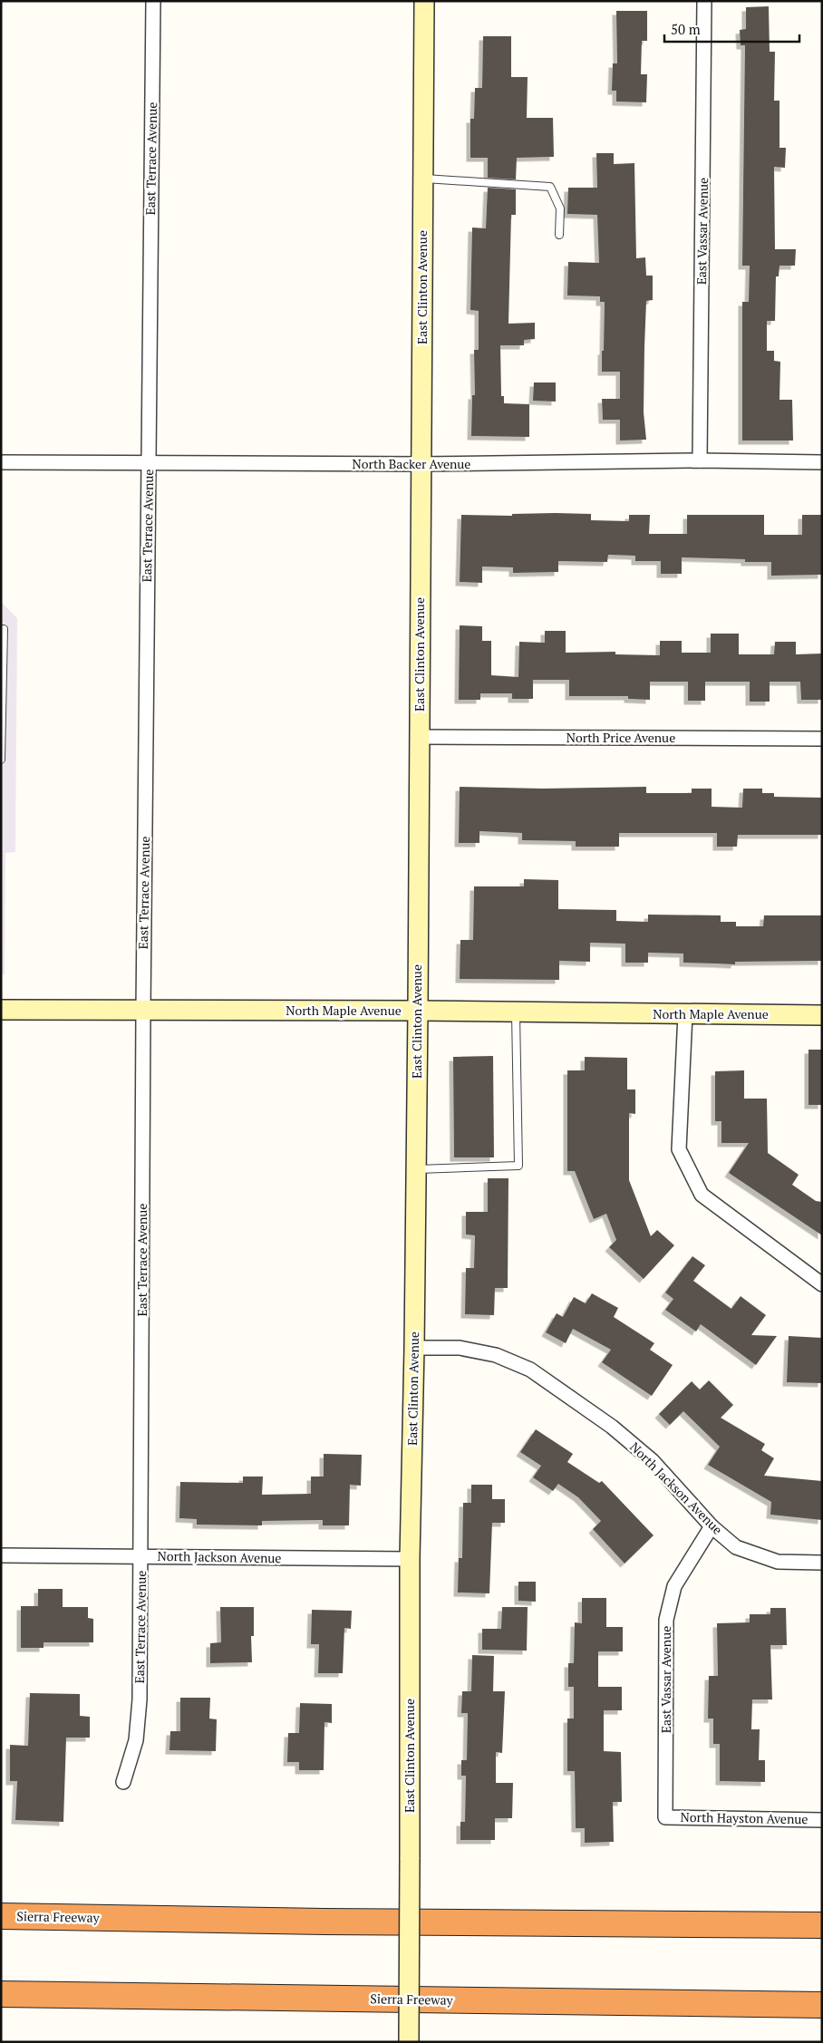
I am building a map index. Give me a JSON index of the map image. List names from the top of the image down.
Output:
{
  "streets": {
    "highway": ["Sierra Freeway"],
    "main road": ["East Clinton Avenue", "North Maple Avenue"],
    "street": [
      "East Terrace Avenue",
      "East Vassar Avenue",
      "North Backer Avenue",
      "North Price Avenue",
      "North Jackson Avenue",
      "North Hayston Avenue"
    ]
  },
  "crossings": [
    ["East Terrace Avenue", "North Backer Avenue"],
    ["East Terrace Avenue", "North Maple Avenue"],
    ["East Terrace Avenue", "North Jackson Avenue"],
    ["East Vassar Avenue", "North Backer Avenue"],
    ["East Vassar Avenue", "North Jackson Avenue"],
    ["East Vassar Avenue", "North Hayston Avenue"],
    ["East Clinton Avenue", "North Backer Avenue"],
    ["East Clinton Avenue", "North Price Avenue"],
    ["East Clinton Avenue", "North Maple Avenue"],
    ["East Clinton Avenue", "North Jackson Avenue"]
  ],
  "scale_bar": "50 m"
}
